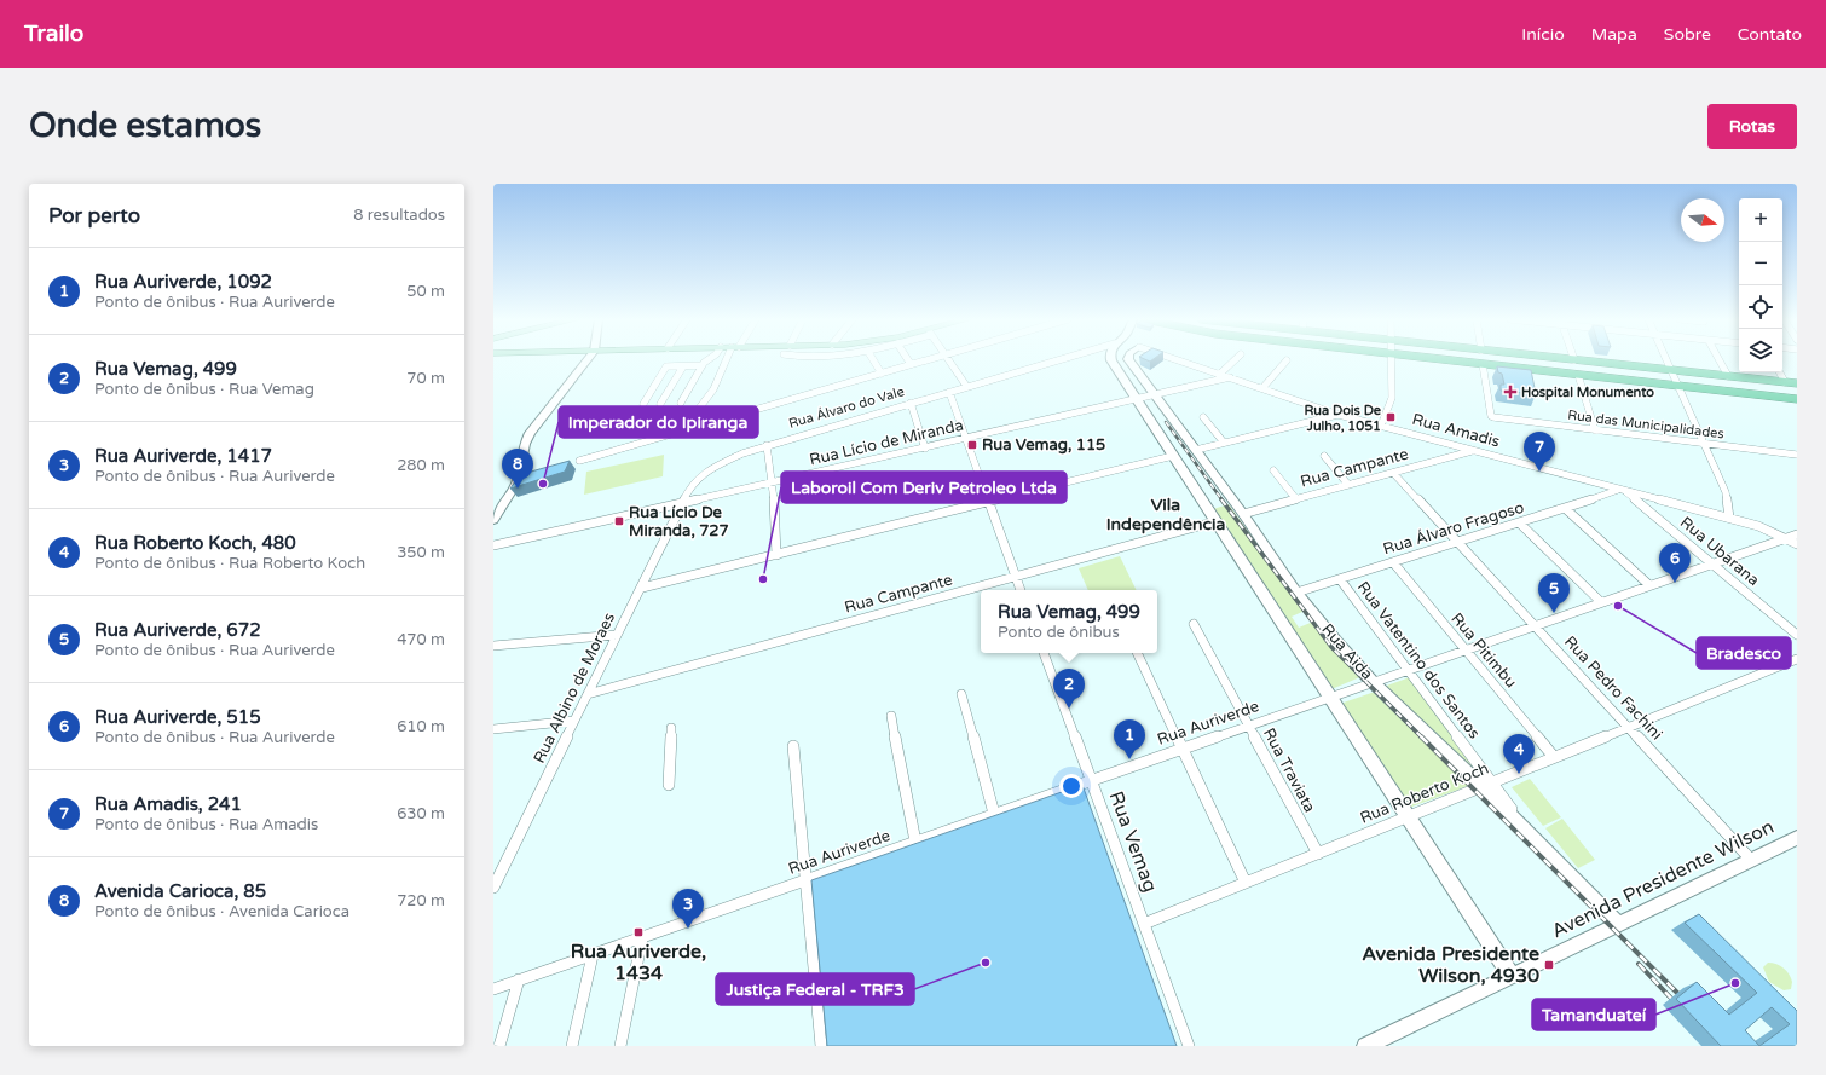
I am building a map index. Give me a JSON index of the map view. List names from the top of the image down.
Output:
{
  "streets": {
    "street": [
      "Rua Álvaro do Vale",
      "Rua das Municipalidades",
      "Rua Amadis",
      "Rua Lício de Miranda",
      "Rua Campante",
      "Rua Álvaro Fragoso",
      "Rua Ubarana",
      "Rua Pitimbu",
      "Rua Aida",
      "Rua Vatentino dos Santos",
      "Rua Albino de Moraes",
      "Rua Pedro Fachini",
      "Rua Auriverde",
      "Rua Traviata",
      "Rua Roberto Koch",
      "Rua Vemag",
      "Avenida Presidente Wilson"
    ]
  },
  "crossings": [
    ["Rua Álvaro do Vale", "Rua Lício de Miranda"],
    ["Rua Álvaro do Vale", "Rua Albino de Moraes"],
    ["Rua Amadis", "Rua Lício de Miranda"],
    ["Rua Amadis", "Rua Campante"],
    ["Rua Amadis", "Rua Álvaro Fragoso"],
    ["Rua Amadis", "Rua Ubarana"],
    ["Rua Lício de Miranda", "Rua Aida"],
    ["Rua Lício de Miranda", "Rua Albino de Moraes"],
    ["Rua Campante", "Rua Aida"],
    ["Rua Campante", "Rua Albino de Moraes"],
    ["Rua Campante", "Rua Pedro Fachini"],
    ["Rua Álvaro Fragoso", "Rua Ubarana"],
    ["Rua Álvaro Fragoso", "Rua Pitimbu"],
    ["Rua Álvaro Fragoso", "Rua Aida"],
    ["Rua Álvaro Fragoso", "Rua Vatentino dos Santos"],
    ["Rua Álvaro Fragoso", "Rua Pedro Fachini"],
    ["Rua Ubarana", "Rua Auriverde"],
    ["Rua Pitimbu", "Rua Auriverde"],
    ["Rua Pitimbu", "Rua Roberto Koch"],
    ["Rua Aida", "Rua Vatentino dos Santos"],
    ["Rua Aida", "Rua Auriverde"],
    ["Rua Aida", "Rua Roberto Koch"],
    ["Rua Aida", "Avenida Presidente Wilson"],
    ["Rua Vatentino dos Santos", "Rua Auriverde"],
    ["Rua Vatentino dos Santos", "Rua Roberto Koch"],
    ["Rua Pedro Fachini", "Rua Auriverde"],
    ["Rua Pedro Fachini", "Rua Roberto Koch"],
    ["Rua Pedro Fachini", "Avenida Presidente Wilson"],
    ["Rua Auriverde", "Rua Traviata"],
    ["Rua Auriverde", "Rua Vemag"],
    ["Rua Traviata", "Rua Roberto Koch"],
    ["Rua Roberto Koch", "Rua Vemag"]
  ],
  "districts": ["Vila Independência"],
  "places": {
    "health": ["Hospital Monumento"],
    "transit": [
      "Rua Dois De Julho, 1051",
      "Rua Vemag, 115",
      "Rua Lício De Miranda, 727",
      "Rua Auriverde, 1434",
      "Avenida Presidente Wilson, 4930"
    ],
    "other": [
      "Imperador do Ipiranga",
      "Laboroil Com Deriv Petroleo Ltda",
      "Bradesco",
      "Justiça Federal - TRF3",
      "Tamanduateí"
    ]
  },
  "north": "right",
  "page": {
    "header": "Trailo",
    "nav": [
      "Início",
      "Mapa",
      "Sobre",
      "Contato"
    ],
    "buttons": "Rotas",
    "title": "Onde estamos",
    "heading": ["Por perto", "8 resultados"],
    "map_buttons": ["+", "−"],
    "list": [
      {
        "mark": "1",
        "name": "Rua Auriverde, 1092",
        "note": "Ponto de ônibus · Rua Auriverde",
        "value": "50 m"
      },
      {
        "mark": "2",
        "name": "Rua Vemag, 499",
        "note": "Ponto de ônibus · Rua Vemag",
        "value": "70 m"
      },
      {
        "mark": "3",
        "name": "Rua Auriverde, 1417",
        "note": "Ponto de ônibus · Rua Auriverde",
        "value": "280 m"
      },
      {
        "mark": "4",
        "name": "Rua Roberto Koch, 480",
        "note": "Ponto de ônibus · Rua Roberto Koch",
        "value": "350 m"
      },
      {
        "mark": "5",
        "name": "Rua Auriverde, 672",
        "note": "Ponto de ônibus · Rua Auriverde",
        "value": "470 m"
      },
      {
        "mark": "6",
        "name": "Rua Auriverde, 515",
        "note": "Ponto de ônibus · Rua Auriverde",
        "value": "610 m"
      },
      {
        "mark": "7",
        "name": "Rua Amadis, 241",
        "note": "Ponto de ônibus · Rua Amadis",
        "value": "630 m"
      },
      {
        "mark": "8",
        "name": "Avenida Carioca, 85",
        "note": "Ponto de ônibus · Avenida Carioca",
        "value": "720 m"
      }
    ],
    "pins": [
      "7",
      "8",
      "6",
      "5",
      "2",
      "1",
      "4",
      "3"
    ],
    "popup": ["Rua Vemag, 499", "Ponto de ônibus"]
  }
}
